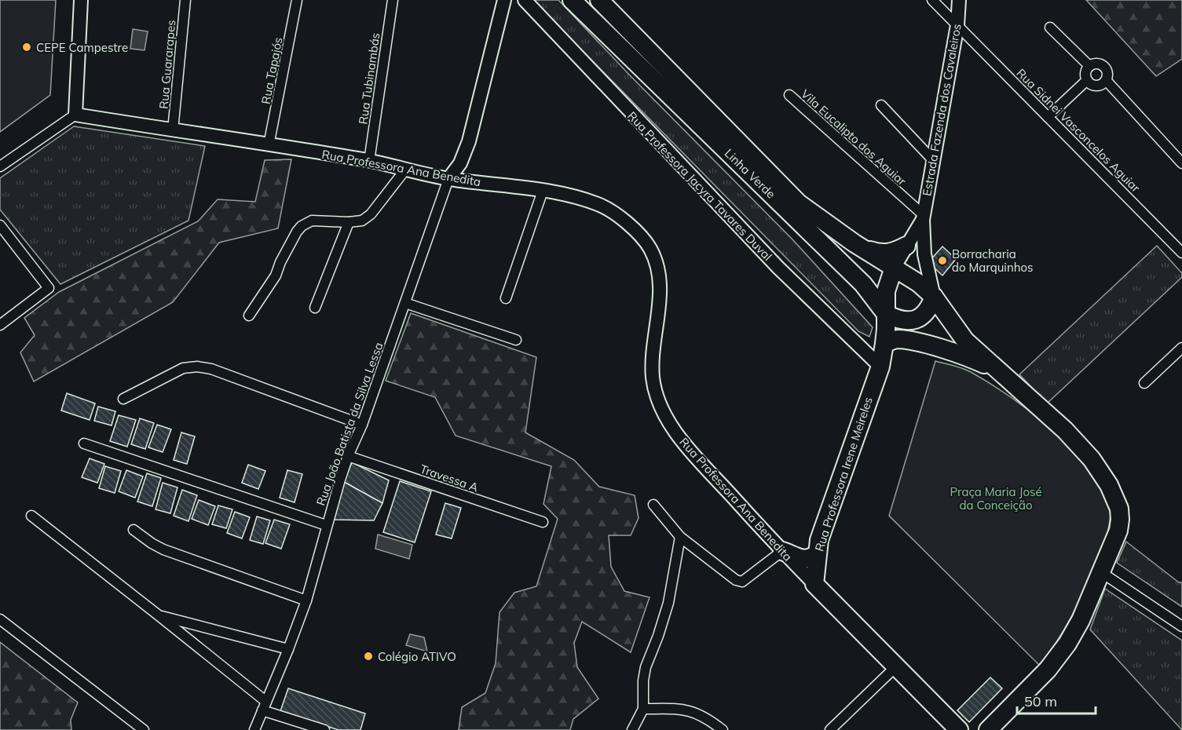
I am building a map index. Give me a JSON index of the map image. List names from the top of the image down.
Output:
{
  "streets": {
    "highway": ["Rua Professora Ana Benedita", "Linha Verde", "Rua Professora Irene Meireles"],
    "street": [
      "Rua Guararapes",
      "Rua Tapajós",
      "Rua Tubinambás",
      "Estrada Fazenda dos Cavaleiros",
      "Rua Sidnei Vasconcelos Aguiar",
      "Vila Eucalipto dos Aguiar",
      "Rua Professora Jacyra Tavares Duval",
      "Rua João Batista da Silva Lessa",
      "Travessa A"
    ]
  },
  "crossings": [
    ["Rua Guararapes", "Rua Professora Ana Benedita"],
    ["Rua Tapajós", "Rua Professora Ana Benedita"],
    ["Rua Tubinambás", "Rua Professora Ana Benedita"],
    ["Estrada Fazenda dos Cavaleiros", "Rua Sidnei Vasconcelos Aguiar"],
    ["Estrada Fazenda dos Cavaleiros", "Vila Eucalipto dos Aguiar"],
    ["Estrada Fazenda dos Cavaleiros", "Linha Verde"],
    ["Rua Professora Ana Benedita", "Rua João Batista da Silva Lessa"],
    ["Rua Professora Ana Benedita", "Rua Professora Irene Meireles"],
    ["Rua Professora Jacyra Tavares Duval", "Rua Professora Irene Meireles"],
    ["Rua João Batista da Silva Lessa", "Travessa A"]
  ],
  "parks": ["Praça Maria José da Conceição"],
  "places": ["CEPE Campestre", "Borracharia do Marquinhos", "Colégio ATIVO"],
  "scale_bar": "50 m"
}
